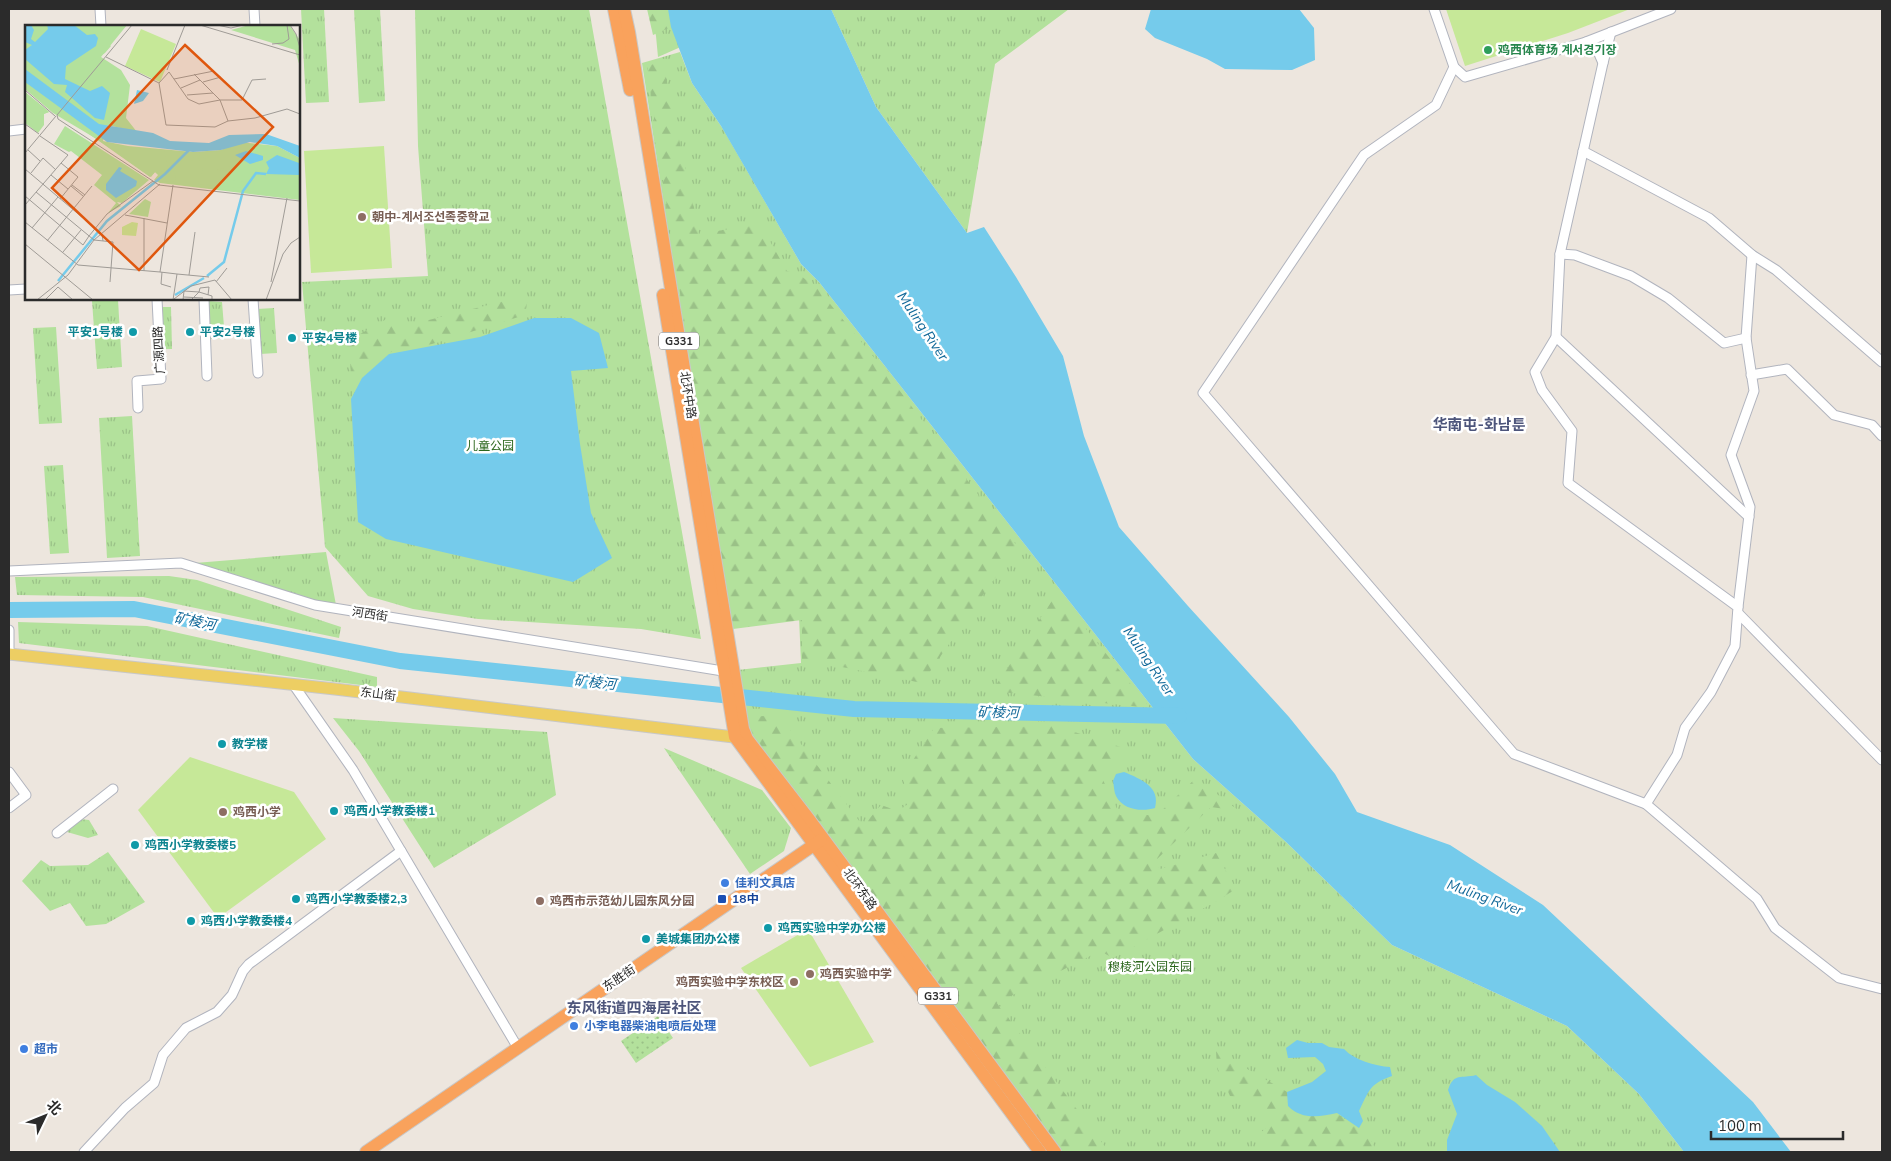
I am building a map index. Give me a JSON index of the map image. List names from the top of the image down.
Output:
{
  "streets": {
    "highway": [
      "G331",
      "北环中路",
      "北环东路",
      "东胜街"
    ],
    "main road": ["东山街"],
    "street": ["广源四路", "河西街"]
  },
  "crossings": [
    ["北环中路", "河西街"],
    ["北环中路", "北环东路"],
    ["东山街", "北环东路"],
    ["北环东路", "东胜街"]
  ],
  "districts": ["华南屯-화남툰", "东风街道四海居社区"],
  "water": ["Muling River", "矿棱河"],
  "parks": ["儿童公园", "穆棱河公园东园"],
  "places": {
    "other": [
      "鸡西体育场 계서경기장",
      "朝中-계서조선족중학교",
      "平安1号楼",
      "平安2号楼",
      "平安4号楼",
      "教学楼",
      "鸡西小学教委楼1",
      "鸡西小学",
      "鸡西小学教委楼5",
      "佳利文具店",
      "鸡西小学教委楼2,3",
      "鸡西市示范幼儿园东风分园",
      "鸡西小学教委楼4",
      "鸡西实验中学办公楼",
      "美城集团办公楼",
      "鸡西实验中学",
      "鸡西实验中学东校区",
      "小李电器柴油电喷后处理",
      "超市"
    ],
    "transit": ["18中"]
  },
  "scale_bar": "100 m",
  "north": "top right"
}
